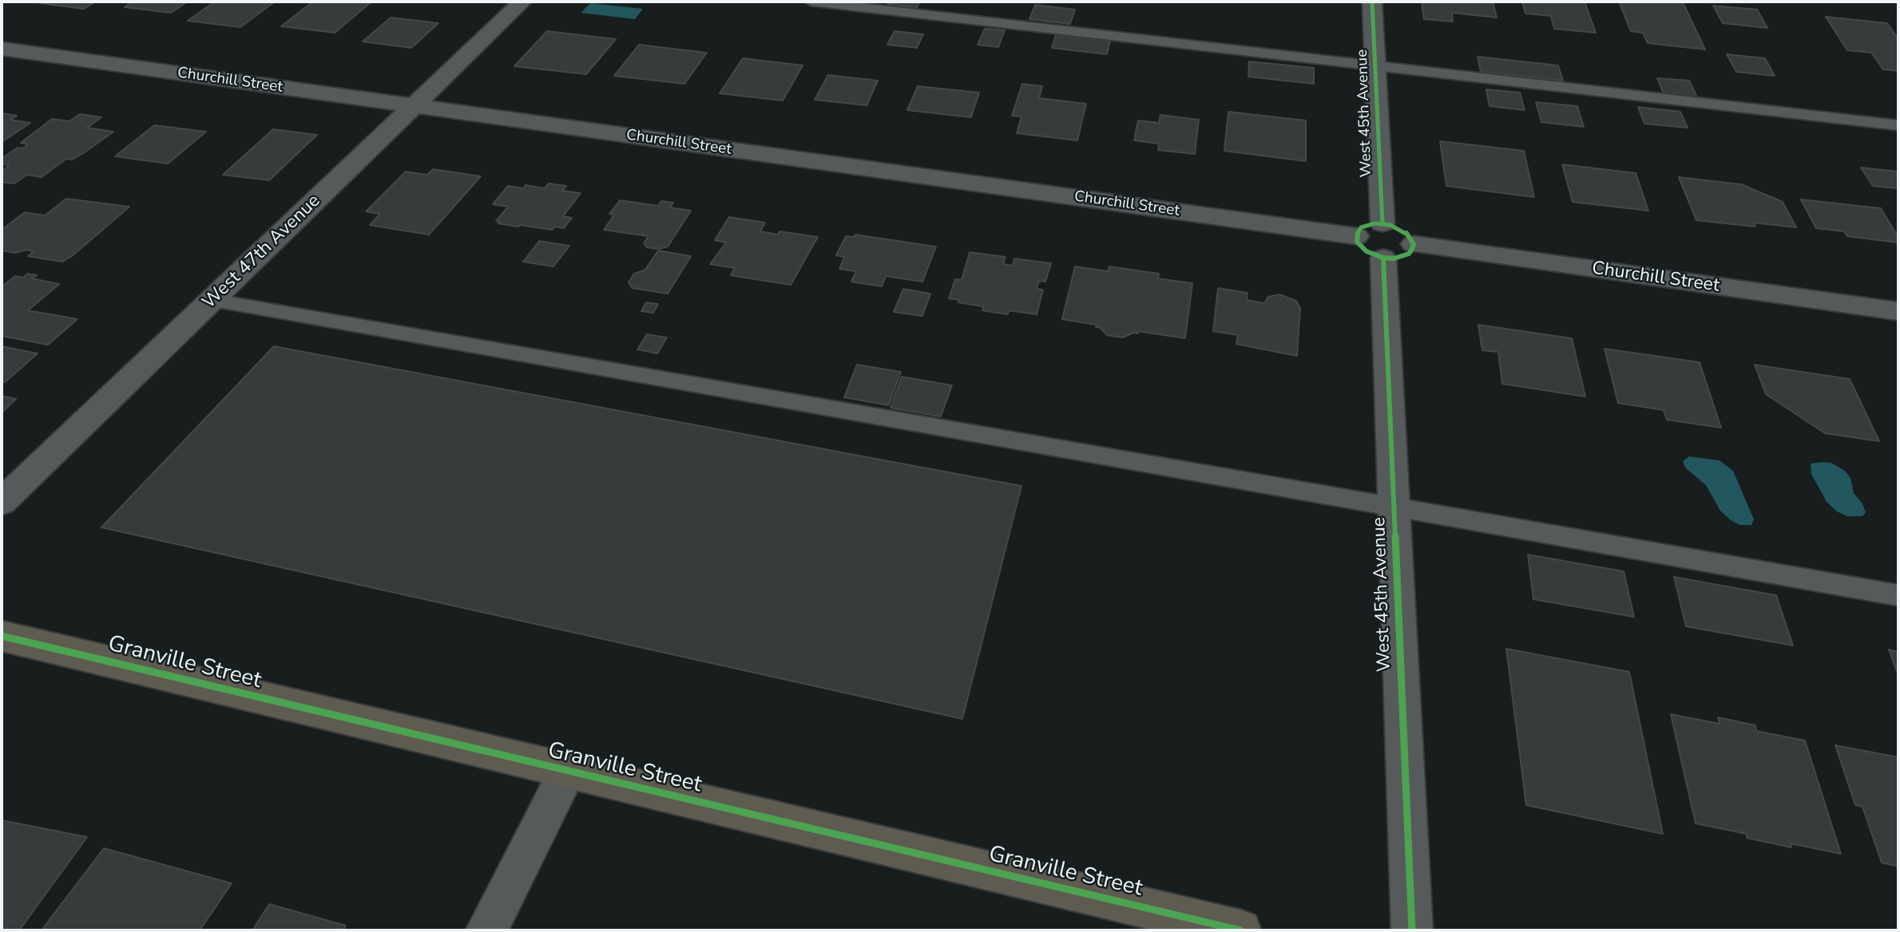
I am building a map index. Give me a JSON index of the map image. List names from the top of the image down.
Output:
{
  "streets": {
    "highway": ["Granville Street"],
    "street": ["Churchill Street", "West 45th Avenue", "West 47th Avenue"]
  },
  "crossings": [
    ["Churchill Street", "West 45th Avenue"],
    ["Churchill Street", "West 47th Avenue"]
  ]
}
